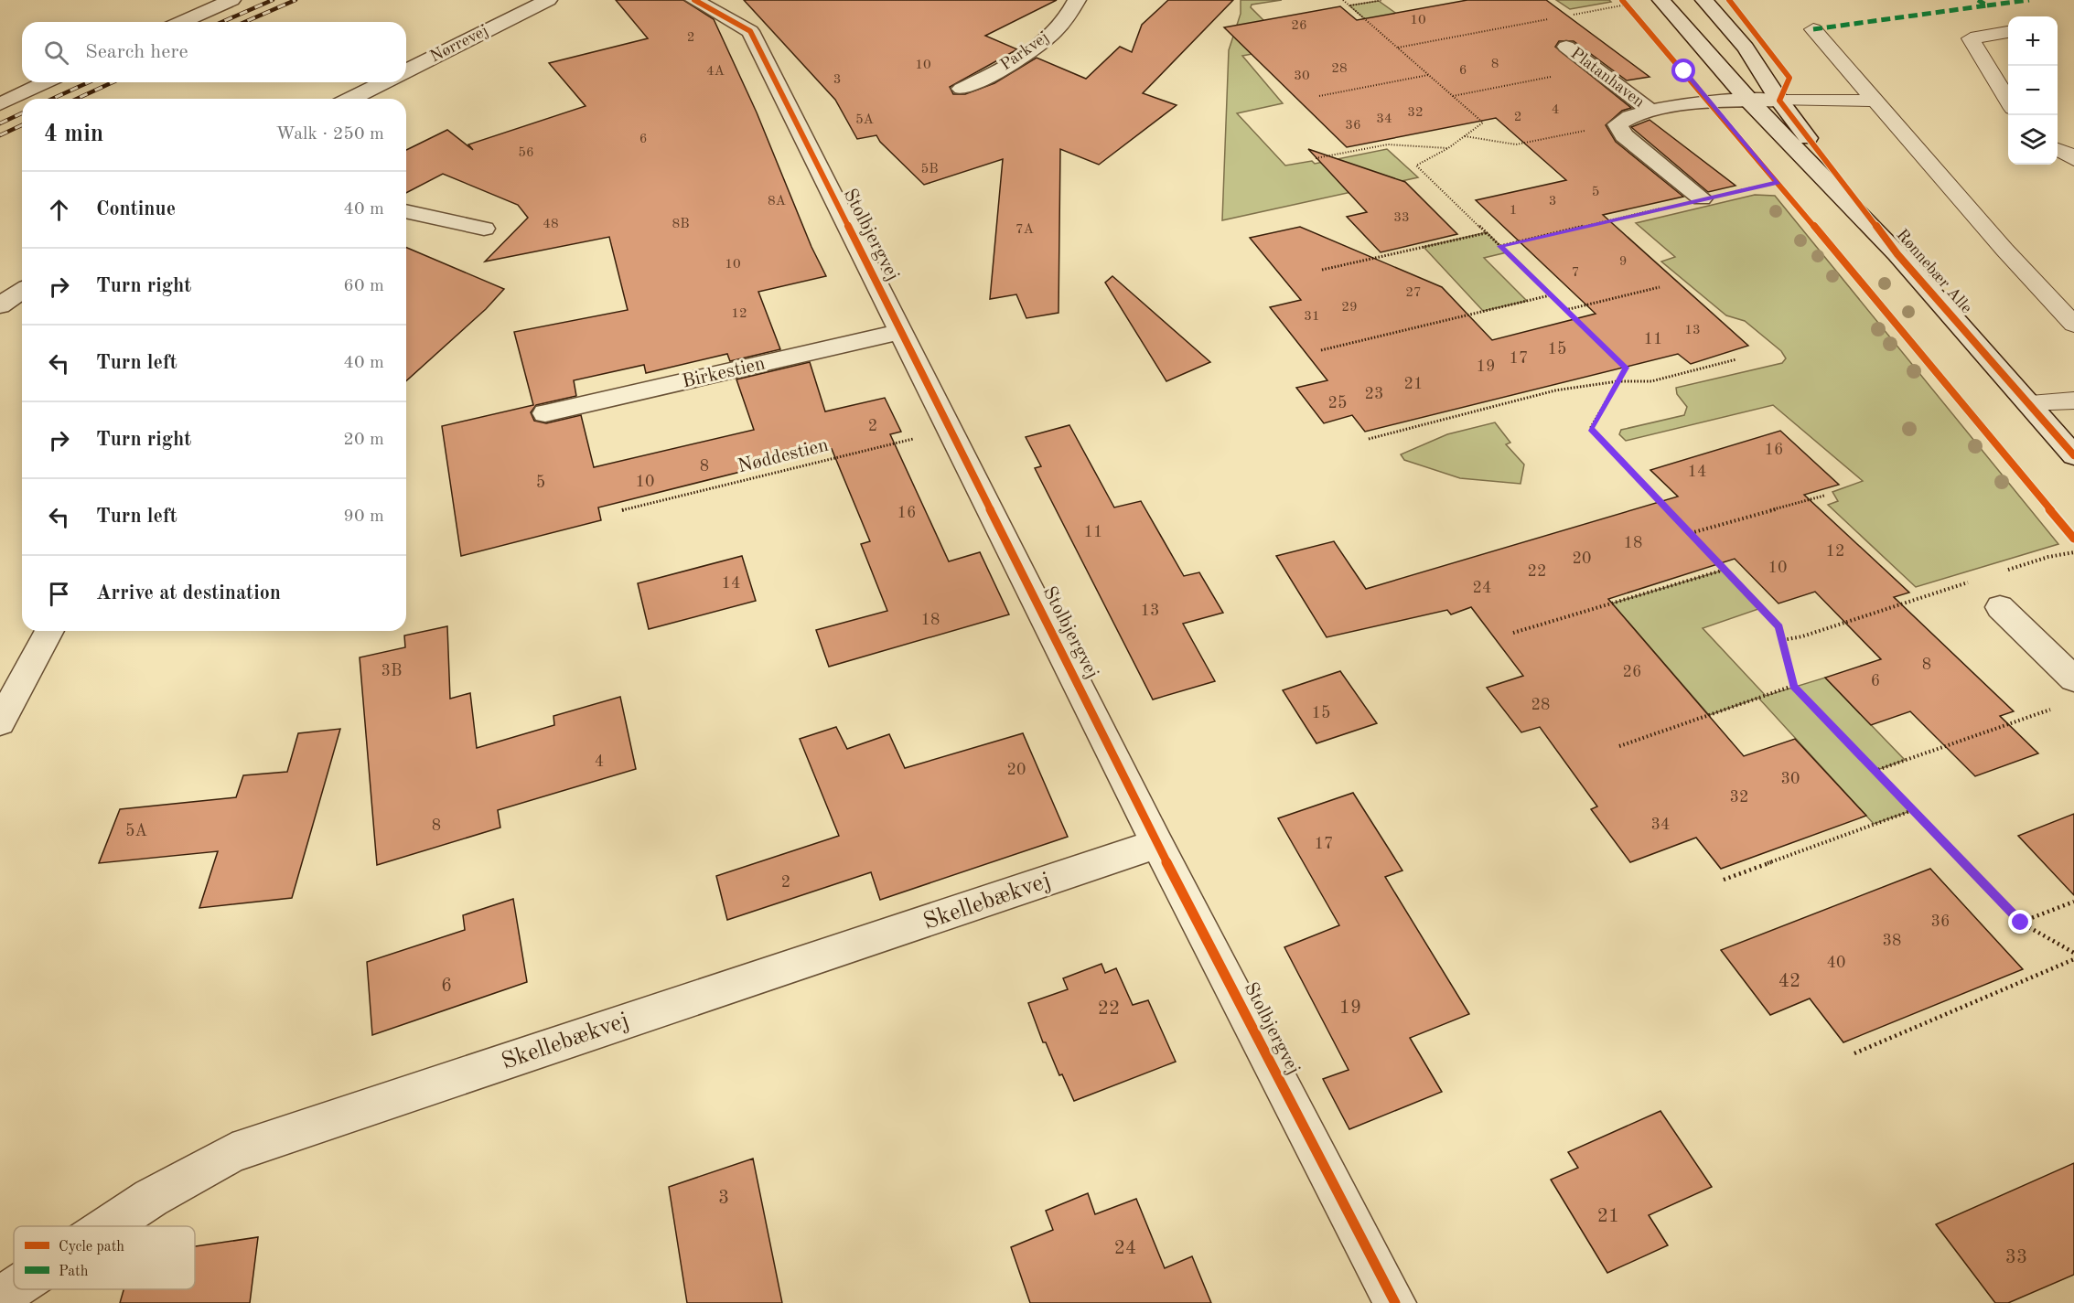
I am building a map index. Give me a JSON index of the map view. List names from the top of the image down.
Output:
{
  "streets": {
    "street": [
      "Nørrevej",
      "Parkvej",
      "Platanhaven",
      "Stolbjergvej",
      "Rønnebær Alle",
      "Birkestien",
      "Skellebækvej"
    ],
    "path": ["Nøddestien"]
  },
  "crossings": [
    ["Platanhaven", "Rønnebær Alle"],
    ["Stolbjergvej", "Birkestien"],
    ["Stolbjergvej", "Nøddestien"],
    ["Stolbjergvej", "Skellebækvej"]
  ],
  "house_numbers": [
    "10",
    "26",
    "2",
    "8",
    "10",
    "28",
    "6",
    "4A",
    "30",
    "3",
    "4",
    "32",
    "2",
    "34",
    "5A",
    "36",
    "6",
    "56",
    "5B",
    "5",
    "8A",
    "3",
    "1",
    "33",
    "48",
    "8B",
    "7A",
    "9",
    "10",
    "7",
    "27",
    "29",
    "12",
    "31",
    "13",
    "11",
    "15",
    "17",
    "19",
    "21",
    "23",
    "25",
    "2",
    "16",
    "8",
    "14",
    "10",
    "5",
    "16",
    "11",
    "18",
    "12",
    "20",
    "10",
    "22",
    "14",
    "24",
    "13",
    "18",
    "8",
    "3B",
    "26",
    "6",
    "28",
    "15",
    "4",
    "20",
    "30",
    "32",
    "34",
    "8",
    "5A",
    "17",
    "2",
    "36",
    "38",
    "40",
    "42",
    "6",
    "19",
    "22",
    "3",
    "21",
    "24",
    "33"
  ],
  "legend": ["Cycle path", "Path"],
  "page": {
    "map_buttons": ["+", "−"],
    "search": "Search here",
    "heading": ["4 min", "Walk · 250 m"],
    "list": [
      ["Continue", "40 m"],
      ["Turn right", "60 m"],
      ["Turn left", "40 m"],
      ["Turn right", "20 m"],
      ["Turn left", "90 m"],
      "Arrive at destination"
    ]
  }
}
